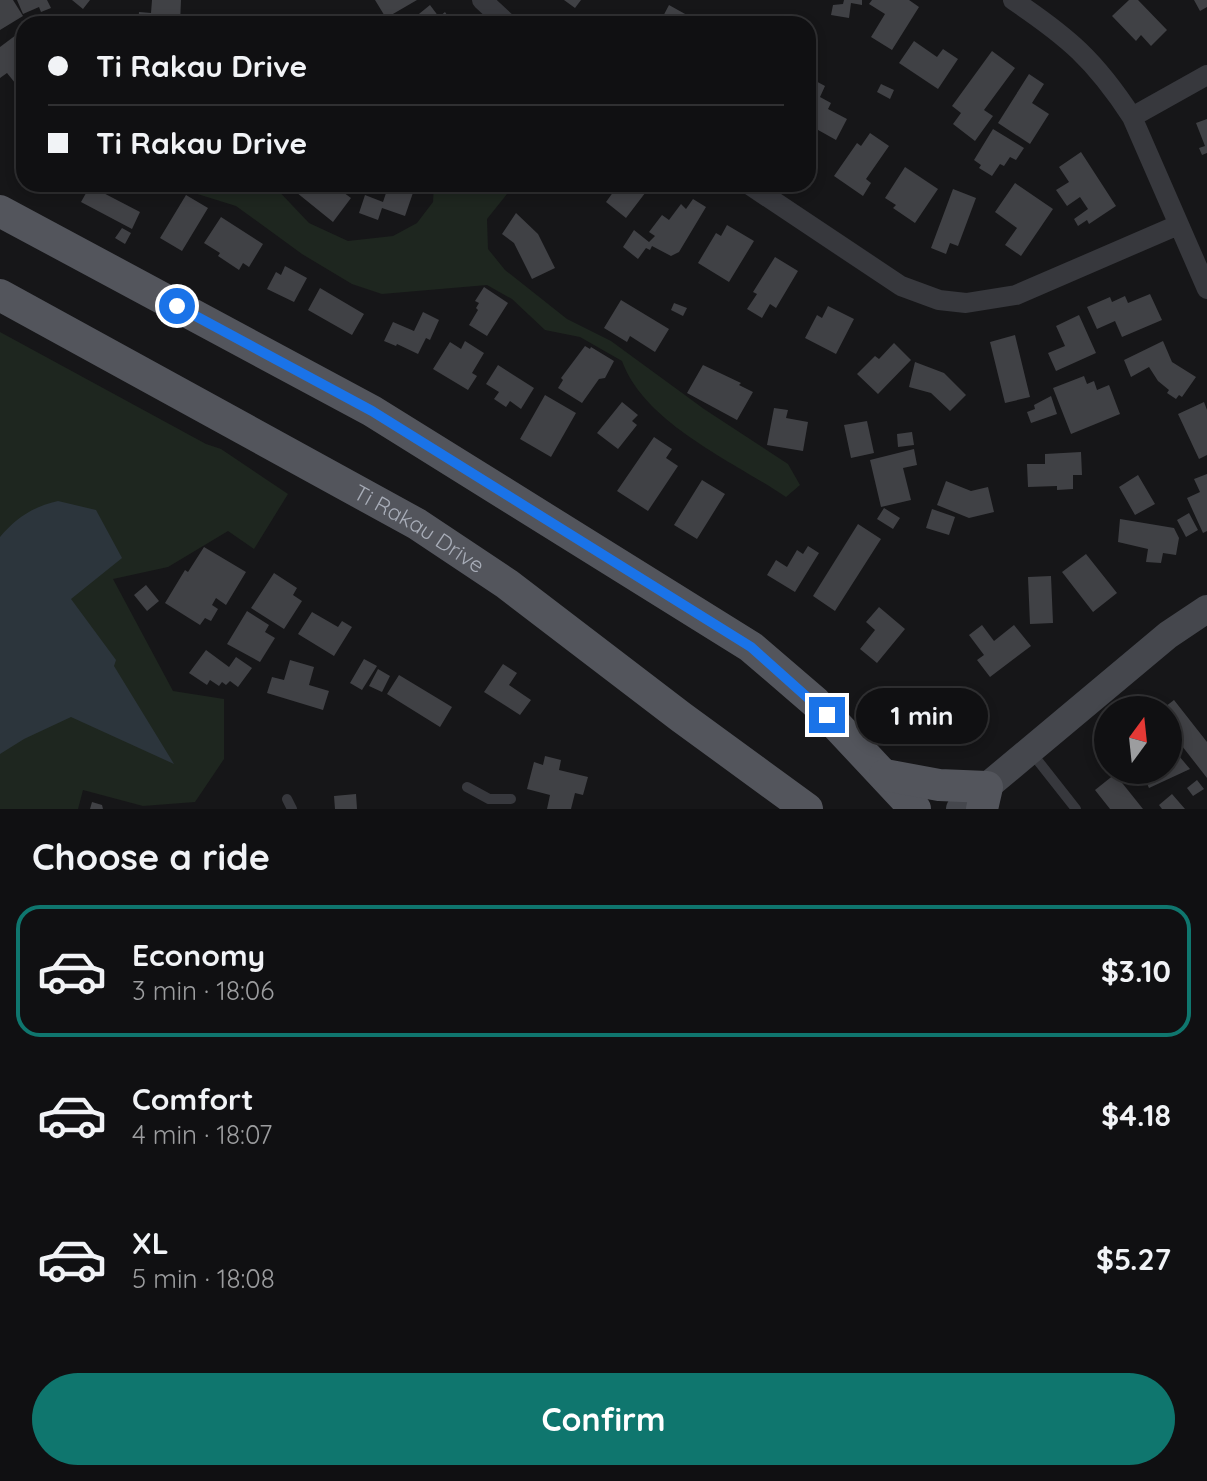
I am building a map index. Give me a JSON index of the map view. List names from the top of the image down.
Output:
{
  "streets": {
    "main road": ["Ti Rakau Drive"]
  },
  "north": "top",
  "page": {
    "banner": ["Ti Rakau Drive", "Ti Rakau Drive"],
    "bubble": "1 min",
    "heading": "Choose a ride",
    "list": [
      {
        "name": "Economy",
        "note": "3 min · 18:06",
        "value": "$3.10"
      },
      {
        "name": "Comfort",
        "note": "4 min · 18:07",
        "value": "$4.18"
      },
      {
        "name": "XL",
        "note": "5 min · 18:08",
        "value": "$5.27"
      }
    ],
    "buttons": "Confirm"
  }
}
